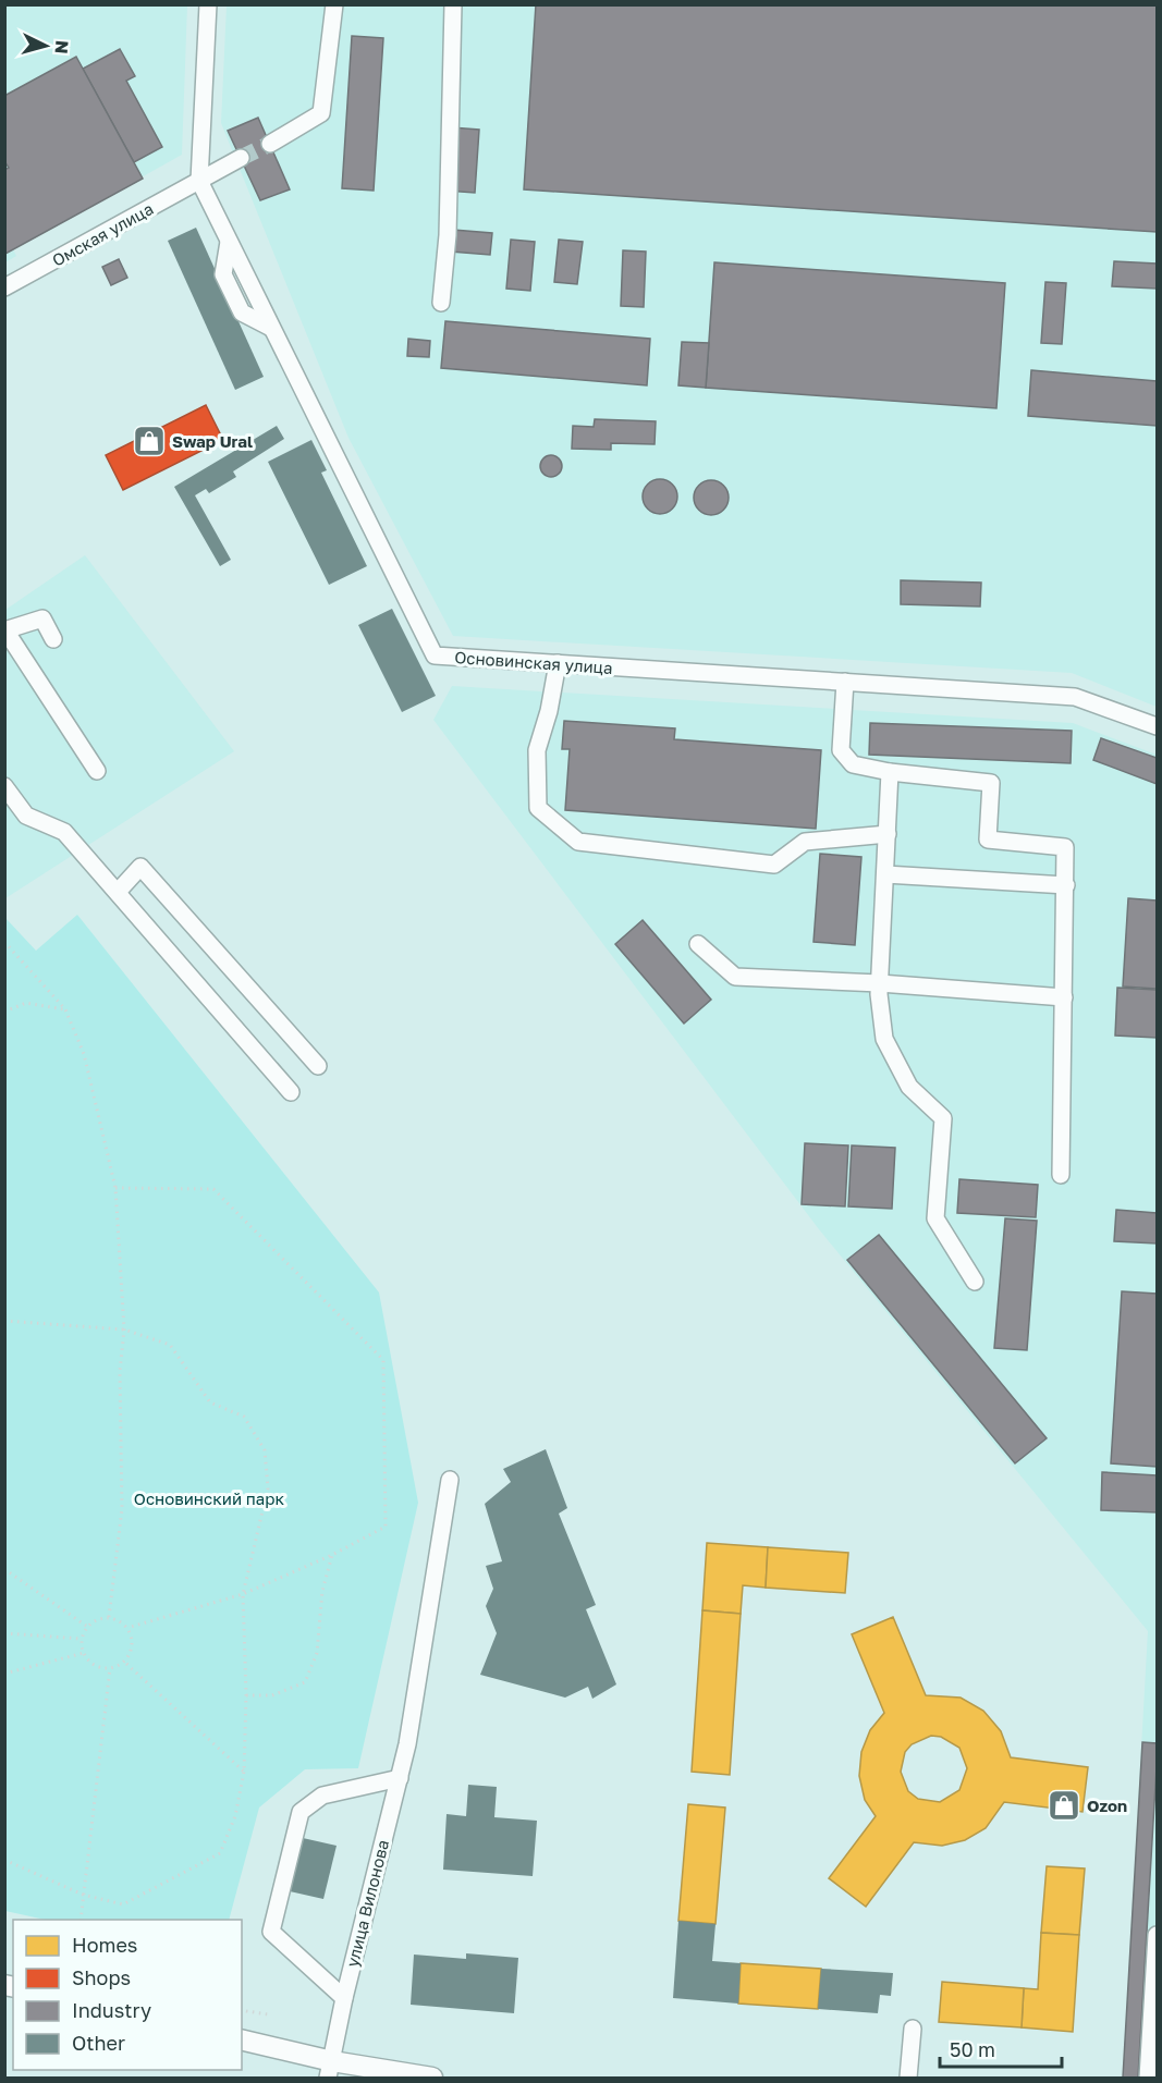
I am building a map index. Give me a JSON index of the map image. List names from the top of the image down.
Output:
{
  "streets": {
    "street": ["Омская улица", "Основинская улица", "улица Вилонова"]
  },
  "crossings": [
    ["Омская улица", "Основинская улица"]
  ],
  "parks": ["Основинский парк"],
  "places": {
    "shop": ["Swap Ural", "Ozon"]
  },
  "legend": [
    "Homes",
    "Shops",
    "Industry",
    "Other"
  ],
  "scale_bar": "50 m",
  "north": "right"
}
